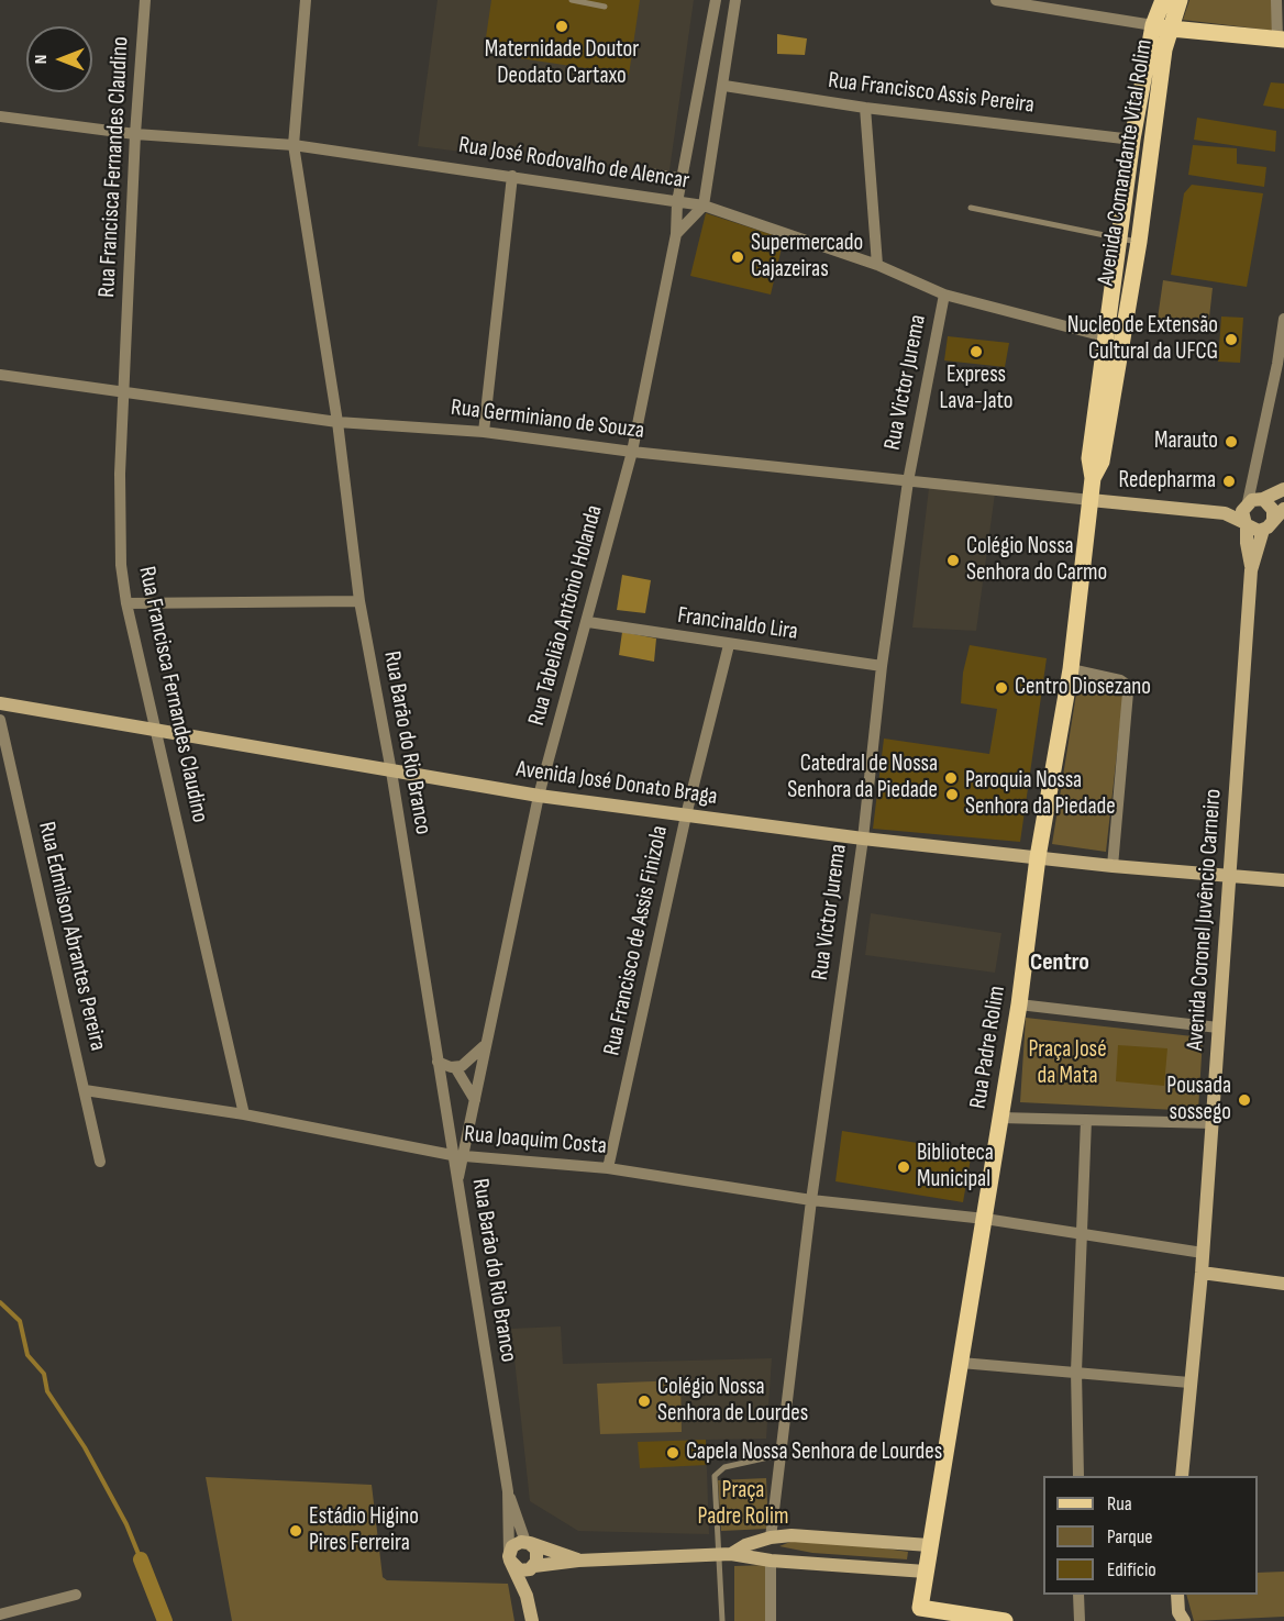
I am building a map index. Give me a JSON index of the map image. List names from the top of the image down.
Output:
{
  "streets": {
    "main road": [
      "Avenida Comandante Vital Rolim",
      "Avenida José Donato Braga",
      "Avenida Coronel Juvêncio Carneiro",
      "Rua Padre Rolim"
    ],
    "street": [
      "Rua Francisco Assis Pereira",
      "Rua José Rodovalho de Alencar",
      "Rua Francisca Fernandes Claudino",
      "Rua Victor Jurema",
      "Rua Germiniano de Souza",
      "Rua Tabelião Antônio Holanda",
      "Francinaldo Lira",
      "Rua Barāo do Rio Branco",
      "Rua Edmilson Abrantes Pereira",
      "Rua Francisco de Assis Finizola",
      "Rua Joaquim Costa"
    ]
  },
  "crossings": [
    ["Rua Francisco Assis Pereira", "Avenida Comandante Vital Rolim"],
    ["Avenida Comandante Vital Rolim", "Rua José Rodovalho de Alencar"],
    ["Avenida Comandante Vital Rolim", "Rua Padre Rolim"],
    ["Rua José Rodovalho de Alencar", "Rua Francisca Fernandes Claudino"],
    ["Rua José Rodovalho de Alencar", "Rua Victor Jurema"],
    ["Rua José Rodovalho de Alencar", "Rua Tabelião Antônio Holanda"],
    ["Rua José Rodovalho de Alencar", "Rua Barāo do Rio Branco"],
    ["Rua Francisca Fernandes Claudino", "Rua Germiniano de Souza"],
    ["Rua Francisca Fernandes Claudino", "Avenida José Donato Braga"],
    ["Rua Francisca Fernandes Claudino", "Rua Joaquim Costa"],
    ["Rua Victor Jurema", "Rua Germiniano de Souza"],
    ["Rua Victor Jurema", "Francinaldo Lira"],
    ["Rua Victor Jurema", "Avenida José Donato Braga"],
    ["Rua Victor Jurema", "Rua Joaquim Costa"],
    ["Rua Germiniano de Souza", "Rua Tabelião Antônio Holanda"],
    ["Rua Germiniano de Souza", "Rua Barāo do Rio Branco"],
    ["Rua Germiniano de Souza", "Rua Padre Rolim"],
    ["Rua Tabelião Antônio Holanda", "Francinaldo Lira"],
    ["Rua Tabelião Antônio Holanda", "Rua Barāo do Rio Branco"],
    ["Rua Tabelião Antônio Holanda", "Avenida José Donato Braga"],
    ["Rua Tabelião Antônio Holanda", "Rua Joaquim Costa"],
    ["Francinaldo Lira", "Rua Francisco de Assis Finizola"],
    ["Rua Barāo do Rio Branco", "Avenida José Donato Braga"],
    ["Rua Barāo do Rio Branco", "Rua Joaquim Costa"],
    ["Avenida José Donato Braga", "Avenida Coronel Juvêncio Carneiro"],
    ["Avenida José Donato Braga", "Rua Francisco de Assis Finizola"],
    ["Avenida José Donato Braga", "Rua Padre Rolim"],
    ["Avenida Coronel Juvêncio Carneiro", "Rua Joaquim Costa"],
    ["Rua Edmilson Abrantes Pereira", "Rua Joaquim Costa"],
    ["Rua Francisco de Assis Finizola", "Rua Joaquim Costa"],
    ["Rua Padre Rolim", "Rua Joaquim Costa"]
  ],
  "districts": ["Centro"],
  "parks": ["Praça José da Mata", "Praça Padre Rolim"],
  "places": [
    "Maternidade Doutor Deodato Cartaxo",
    "Supermercado Cajazeiras",
    "Nucleo de Extensão Cultural da UFCG",
    "Express Lava-Jato",
    "Marauto",
    "Redepharma",
    "Colégio Nossa Senhora do Carmo",
    "Centro Diosezano",
    "Catedral de Nossa Senhora da Piedade",
    "Paroquia Nossa Senhora da Piedade",
    "Pousada sossego",
    "Biblioteca Municipal",
    "Colégio Nossa Senhora de Lourdes",
    "Capela Nossa Senhora de Lourdes",
    "Estádio Higino Pires Ferreira"
  ],
  "legend": ["Rua", "Parque", "Edifício"],
  "north": "left"
}
